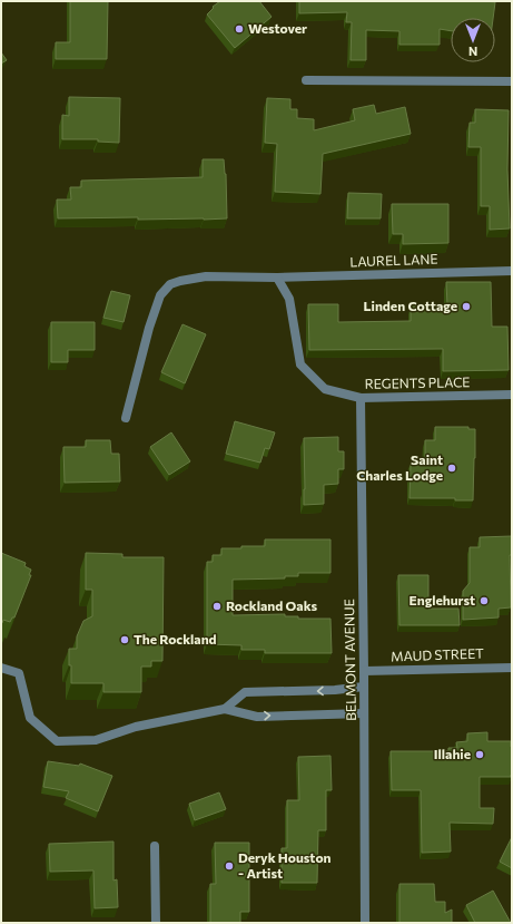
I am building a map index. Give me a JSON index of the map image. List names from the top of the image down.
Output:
{
  "streets": {
    "street": [
      "LAUREL LANE",
      "REGENTS PLACE",
      "MAUD STREET",
      "BELMONT AVENUE"
    ]
  },
  "crossings": [
    ["LAUREL LANE", "REGENTS PLACE"],
    ["REGENTS PLACE", "BELMONT AVENUE"],
    ["MAUD STREET", "BELMONT AVENUE"]
  ],
  "places": [
    "Westover",
    "Linden Cottage",
    "Saint Charles Lodge",
    "Englehurst",
    "Rockland Oaks",
    "The Rockland",
    "Illahie",
    "Deryk Houston - Artist"
  ],
  "north": "bottom"
}
